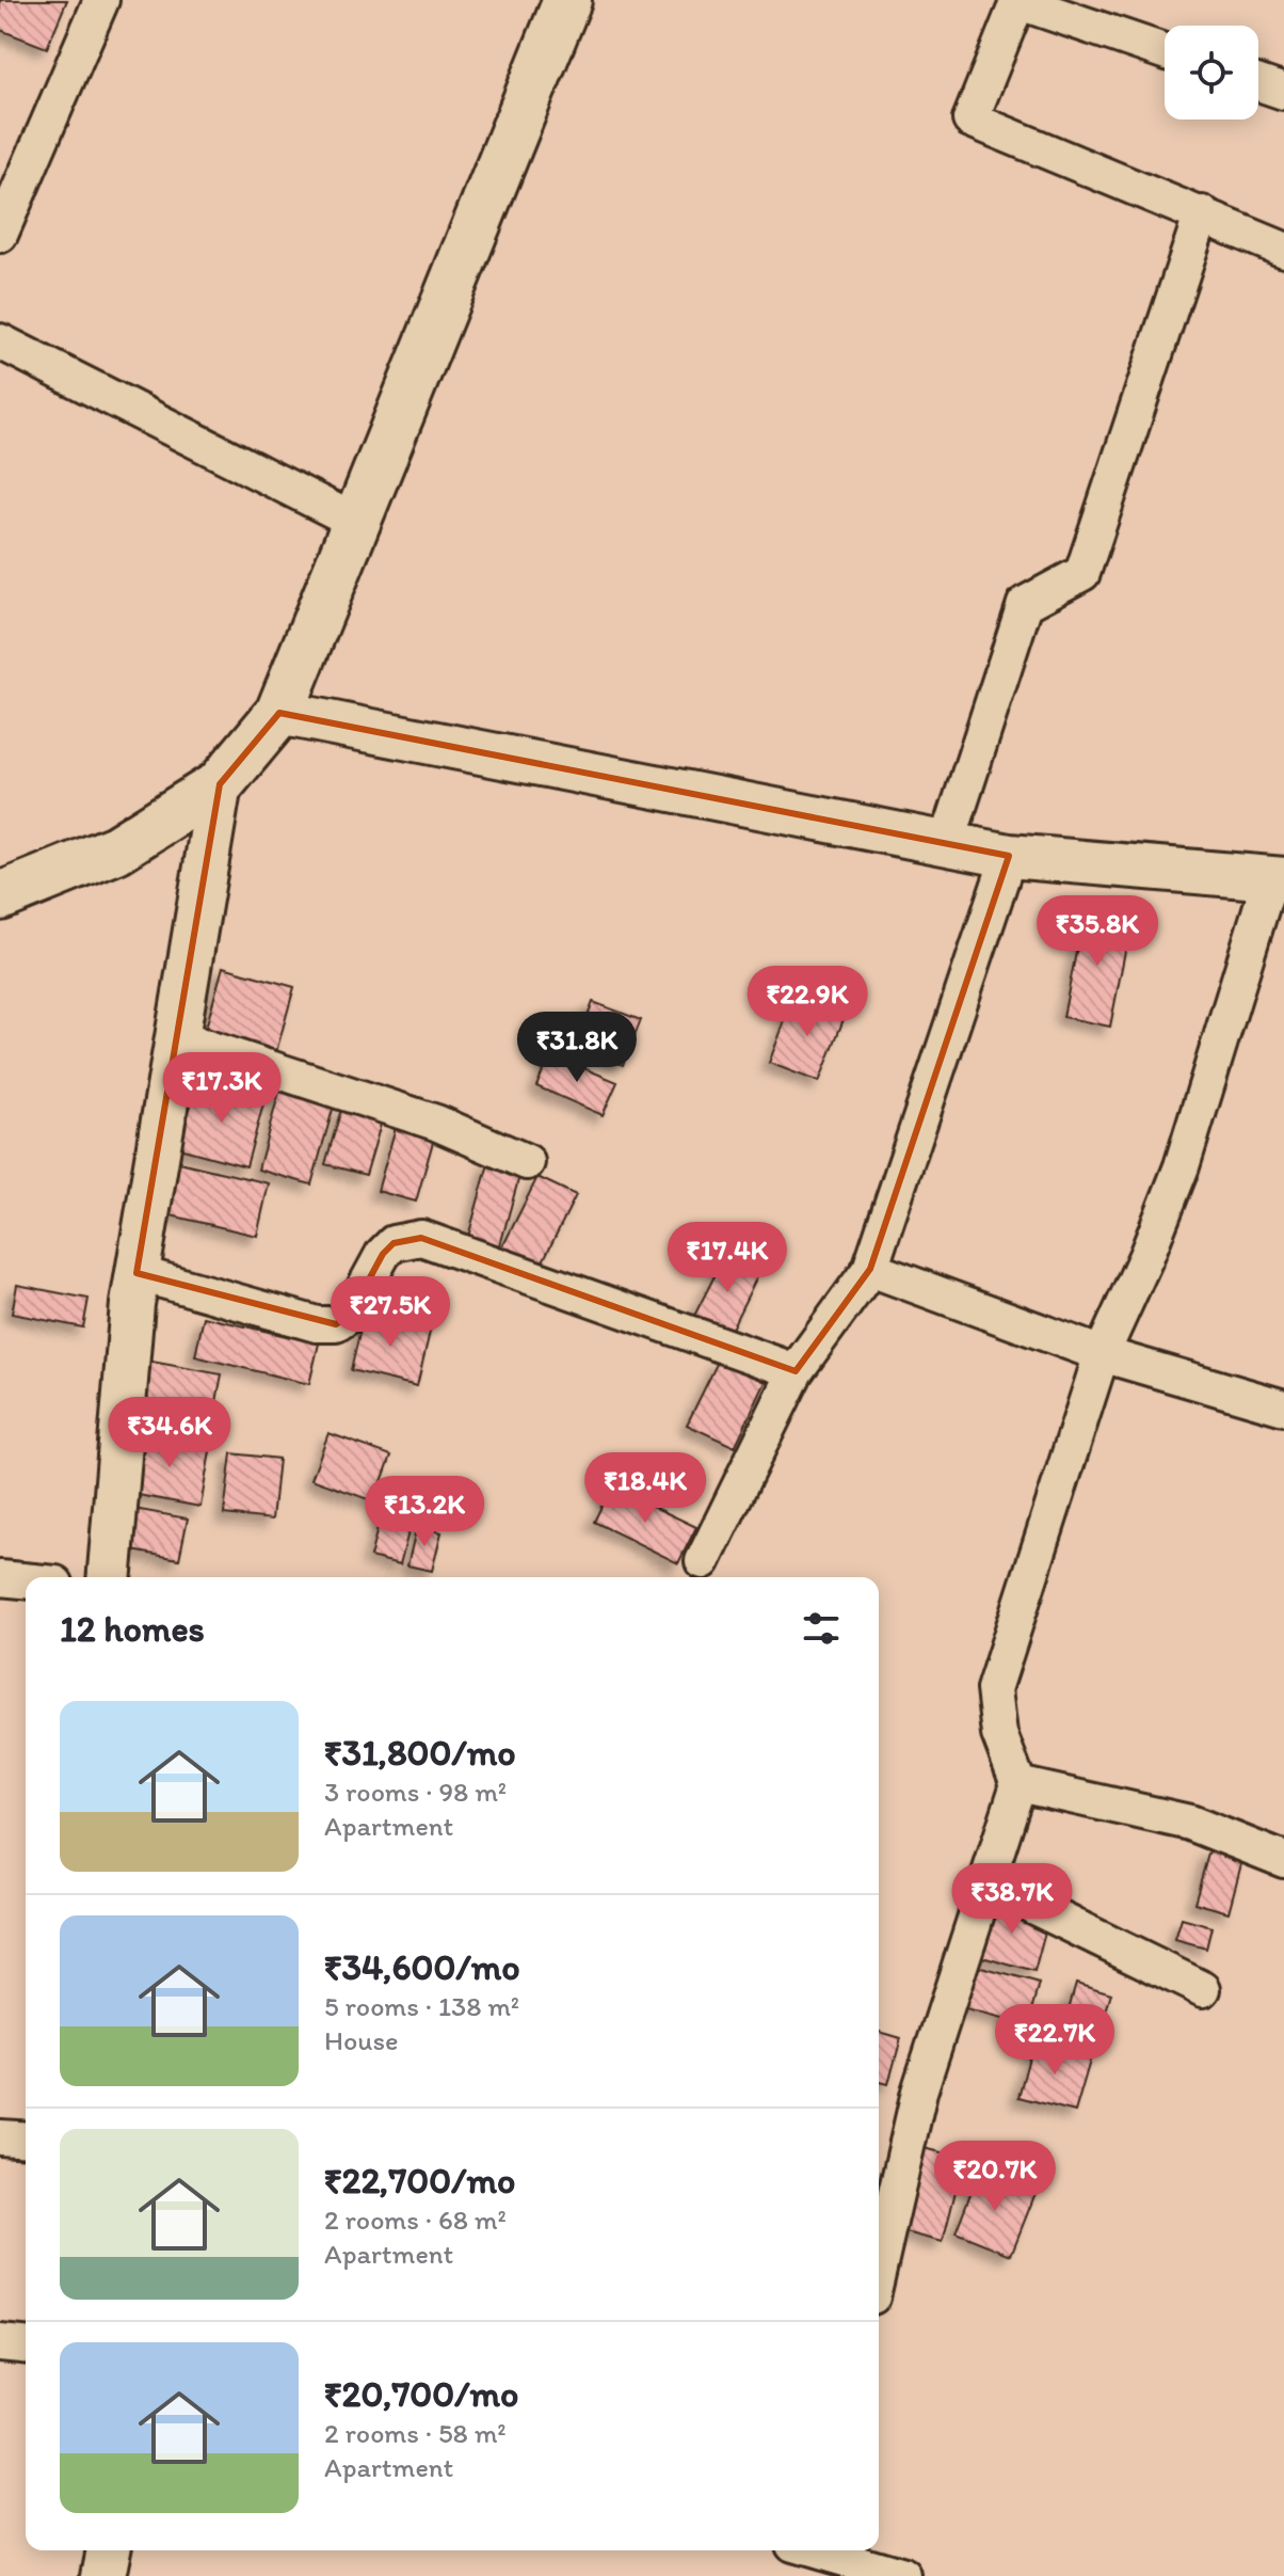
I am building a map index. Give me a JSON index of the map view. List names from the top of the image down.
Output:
{
  "page": {
    "price": [
      "₹35.8K",
      "₹22.9K",
      "₹31.8K",
      "₹17.3K",
      "₹17.4K",
      "₹27.5K",
      "₹34.6K",
      "₹18.4K",
      "₹13.2K",
      "₹38.7K",
      "₹22.7K",
      "₹20.7K"
    ],
    "heading": "12 homes",
    "list": [
      {
        "name": "₹31,800/mo",
        "note": "3 rooms · 98 m² · Apartment"
      },
      {
        "name": "₹34,600/mo",
        "note": "5 rooms · 138 m² · House"
      },
      {
        "name": "₹22,700/mo",
        "note": "2 rooms · 68 m² · Apartment"
      },
      {
        "name": "₹20,700/mo",
        "note": "2 rooms · 58 m² · Apartment"
      }
    ]
  }
}
